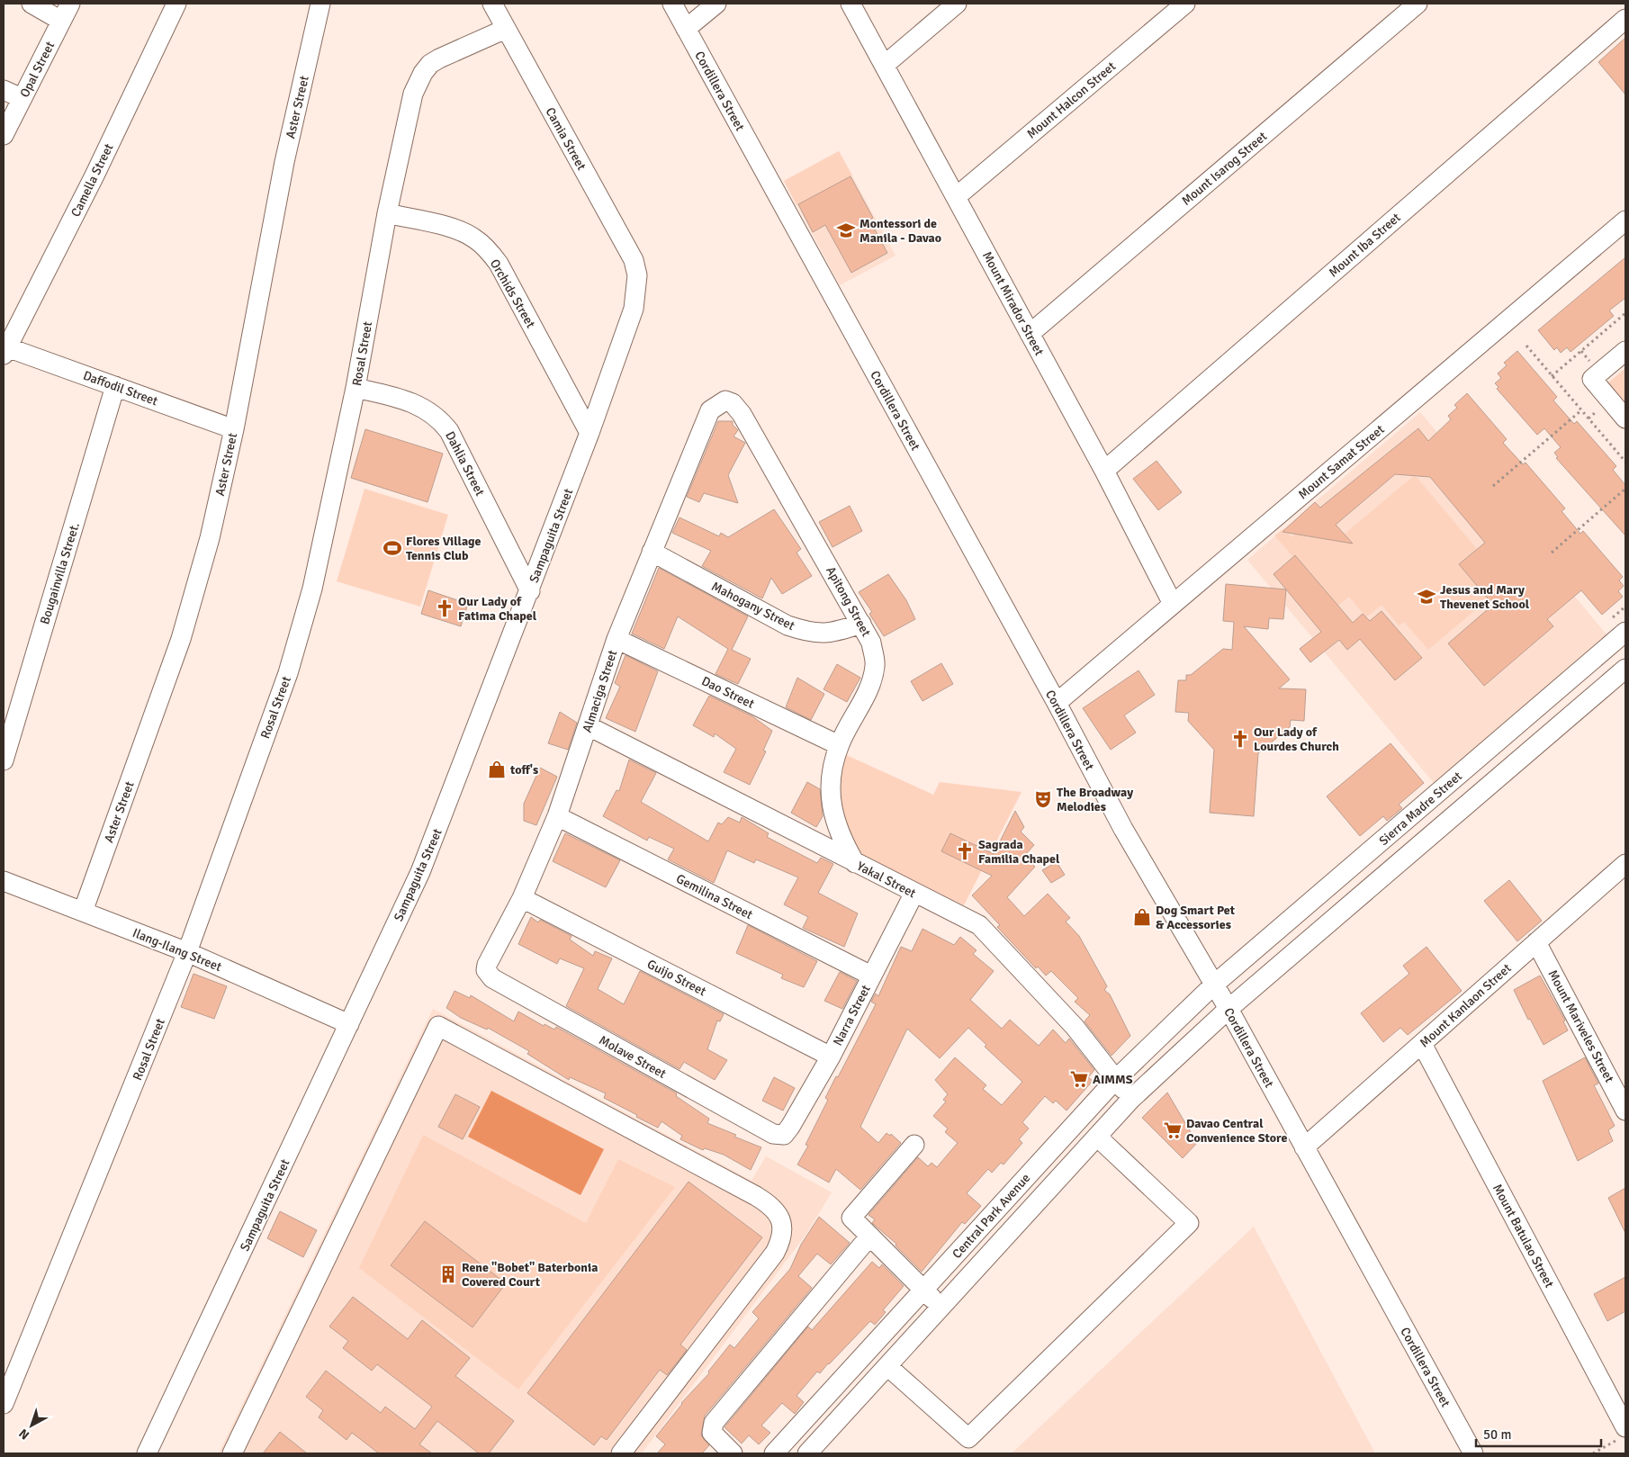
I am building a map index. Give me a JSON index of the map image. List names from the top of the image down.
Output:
{
  "streets": {
    "street": [
      "Opal Street",
      "Cordillera Street",
      "Mount Halcon Street",
      "Aster Street",
      "Camia Street",
      "Mount Isarog Street",
      "Camella Street",
      "Mount Iba Street",
      "Orchids Street",
      "Mount Mirador Street",
      "Rosal Street",
      "Daffodil Street",
      "Mount Samat Street",
      "Dahlia Street",
      "Sampaguita Street",
      "Bougainvilla Street.",
      "Apitong Street",
      "Mahogany Street",
      "Almaciga Street",
      "Dao Street",
      "Sierra Madre Street",
      "Yakal Street",
      "Gemilina Street",
      "Ilang-Ilang Street",
      "Guijo Street",
      "Mount Kanlaon Street",
      "Narra Street",
      "Mount Mariveles Street",
      "Molave Street",
      "Central Park Avenue",
      "Mount Batulao Street"
    ]
  },
  "crossings": [
    ["Cordillera Street", "Mount Samat Street"],
    ["Cordillera Street", "Sierra Madre Street"],
    ["Cordillera Street", "Mount Kanlaon Street"],
    ["Cordillera Street", "Central Park Avenue"],
    ["Mount Halcon Street", "Mount Mirador Street"],
    ["Aster Street", "Daffodil Street"],
    ["Aster Street", "Ilang-Ilang Street"],
    ["Camia Street", "Rosal Street"],
    ["Camia Street", "Sampaguita Street"],
    ["Mount Isarog Street", "Mount Mirador Street"],
    ["Camella Street", "Daffodil Street"],
    ["Mount Iba Street", "Mount Mirador Street"],
    ["Orchids Street", "Rosal Street"],
    ["Orchids Street", "Sampaguita Street"],
    ["Mount Mirador Street", "Mount Samat Street"],
    ["Rosal Street", "Dahlia Street"],
    ["Rosal Street", "Ilang-Ilang Street"],
    ["Daffodil Street", "Bougainvilla Street."],
    ["Dahlia Street", "Sampaguita Street"],
    ["Sampaguita Street", "Ilang-Ilang Street"],
    ["Apitong Street", "Mahogany Street"],
    ["Apitong Street", "Almaciga Street"],
    ["Apitong Street", "Dao Street"],
    ["Apitong Street", "Yakal Street"],
    ["Mahogany Street", "Almaciga Street"],
    ["Almaciga Street", "Dao Street"],
    ["Almaciga Street", "Yakal Street"],
    ["Almaciga Street", "Gemilina Street"],
    ["Almaciga Street", "Guijo Street"],
    ["Almaciga Street", "Molave Street"],
    ["Sierra Madre Street", "Central Park Avenue"],
    ["Yakal Street", "Narra Street"],
    ["Yakal Street", "Central Park Avenue"],
    ["Gemilina Street", "Narra Street"],
    ["Guijo Street", "Narra Street"],
    ["Mount Kanlaon Street", "Mount Mariveles Street"],
    ["Mount Kanlaon Street", "Mount Batulao Street"],
    ["Narra Street", "Molave Street"]
  ],
  "places": {
    "school or university": ["Montessori de Manila - Davao", "Jesus and Mary Thevenet School"],
    "sports": ["Flores Village Tennis Club"],
    "church": ["Our Lady of Fatima Chapel", "Our Lady of Lourdes Church", "Sagrada Familia Chapel"],
    "shop": ["toff's", "Dog Smart Pet & Accessories"],
    "theatre": ["The Broadway Melodies"],
    "supermarket": ["AIMMS", "Davao Central Convenience Store"],
    "building": ["Rene \"Bobet\" Baterbonia Covered Court"]
  },
  "scale_bar": "50 m",
  "north": "bottom left"
}
